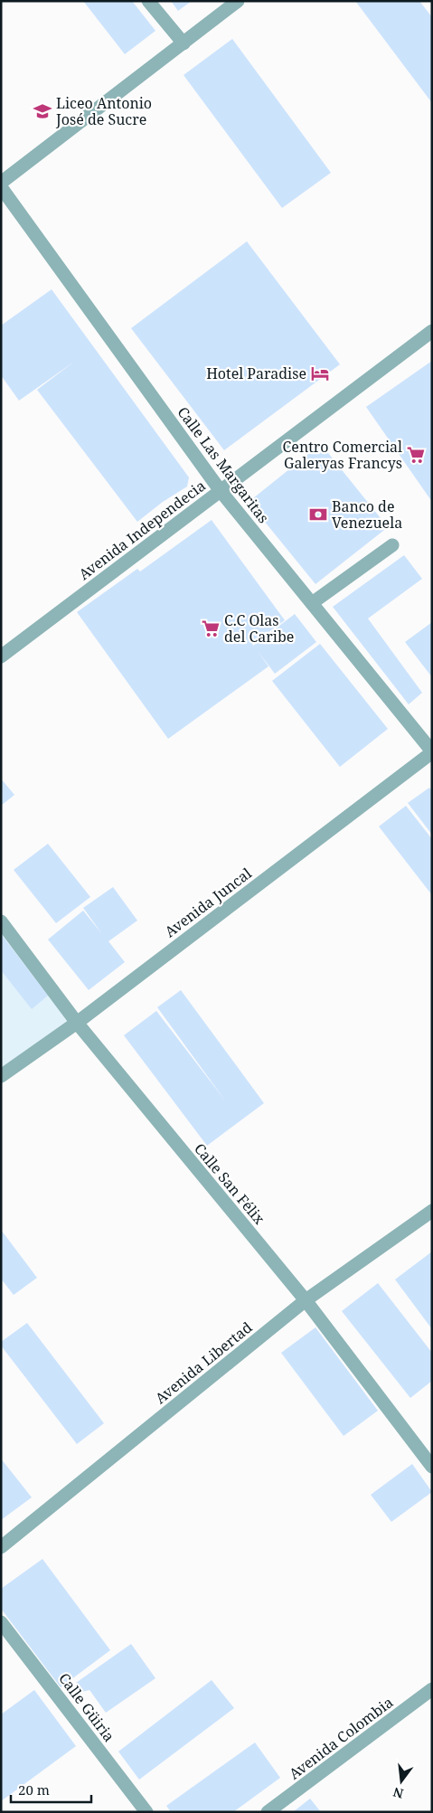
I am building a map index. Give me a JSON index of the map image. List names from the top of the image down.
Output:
{
  "streets": {
    "street": [
      "Calle Las Margaritas",
      "Avenida Independecia",
      "Avenida Juncal",
      "Calle San Félix",
      "Avenida Libertad",
      "Calle Güiria",
      "Avenida Colombia"
    ]
  },
  "crossings": [
    ["Calle Las Margaritas", "Avenida Independecia"],
    ["Calle Las Margaritas", "Avenida Juncal"],
    ["Avenida Juncal", "Calle San Félix"],
    ["Calle San Félix", "Avenida Libertad"]
  ],
  "places": {
    "school or university": ["Liceo Antonio José de Sucre"],
    "hotel": ["Hotel Paradise"],
    "supermarket": ["Centro Comercial Galeryas Francys", "C.C Olas del Caribe"],
    "bank": ["Banco de Venezuela"]
  },
  "scale_bar": "20 m",
  "north": "bottom"
}
